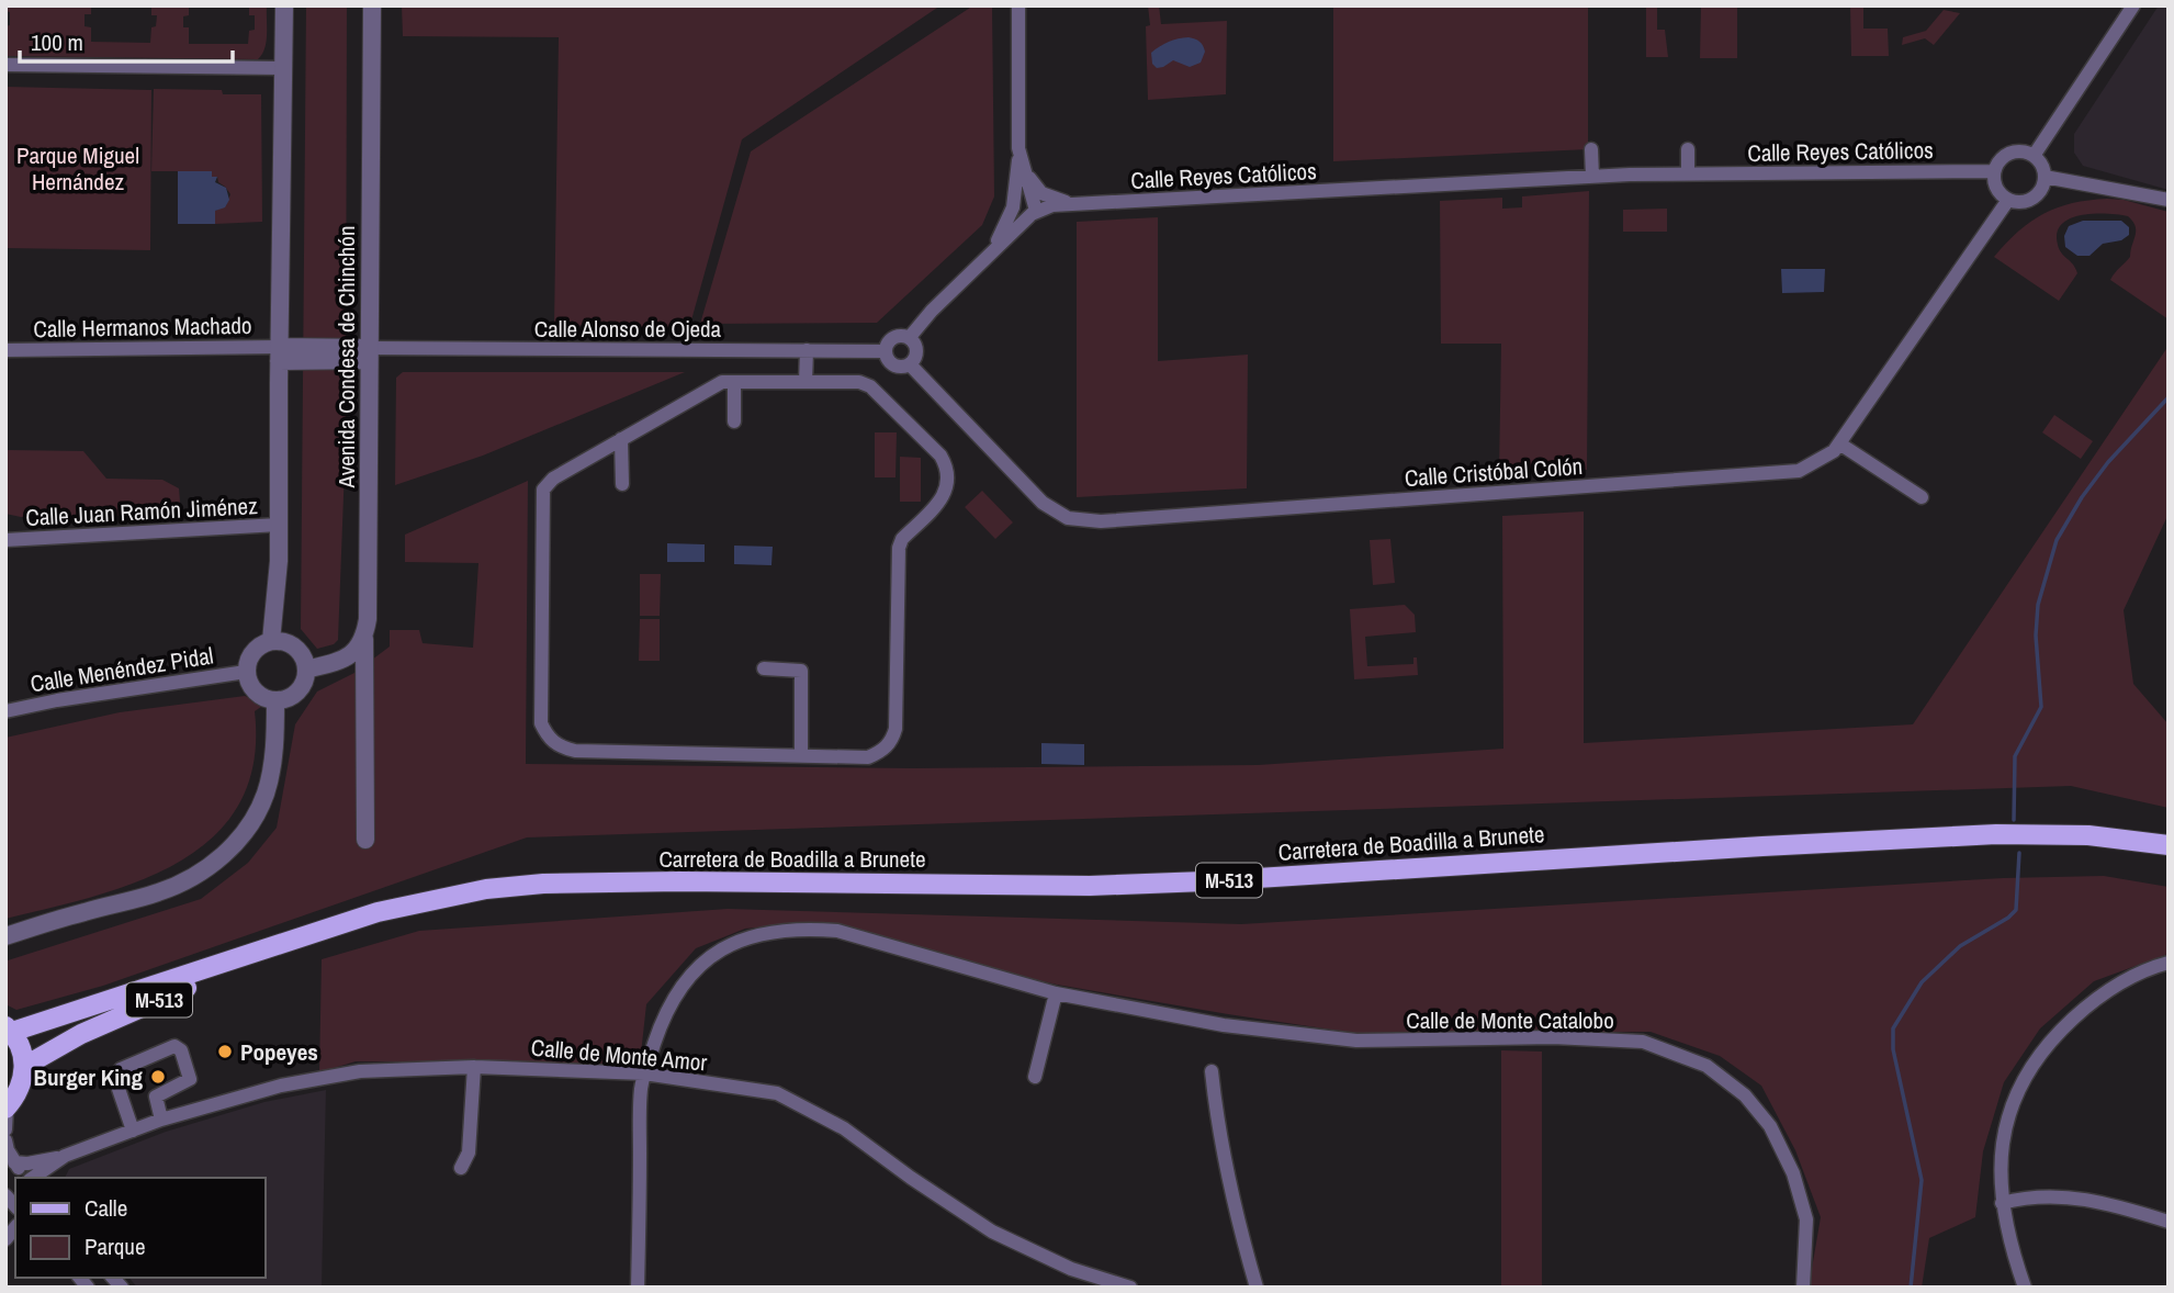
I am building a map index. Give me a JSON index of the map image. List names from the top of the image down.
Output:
{
  "streets": {
    "main road": ["Carretera de Boadilla a Brunete", "M-513"],
    "street": [
      "Calle Reyes Católicos",
      "Calle Hermanos Machado",
      "Calle Alonso de Ojeda",
      "Avenida Condesa de Chinchón",
      "Calle Cristóbal Colón",
      "Calle Juan Ramón Jiménez",
      "Calle Menéndez Pidal",
      "Calle de Monte Catalobo",
      "Calle de Monte Amor"
    ]
  },
  "crossings": [
    ["Calle Reyes Católicos", "Calle Cristóbal Colón"],
    ["Calle Alonso de Ojeda", "Avenida Condesa de Chinchón"],
    ["Calle Alonso de Ojeda", "Calle Cristóbal Colón"],
    ["Carretera de Boadilla a Brunete", "M-513"],
    ["Calle de Monte Catalobo", "Calle de Monte Amor"]
  ],
  "parks": ["Parque Miguel Hernández"],
  "places": ["Popeyes", "Burger King"],
  "legend": ["Calle", "Parque"],
  "scale_bar": "100 m"
}
